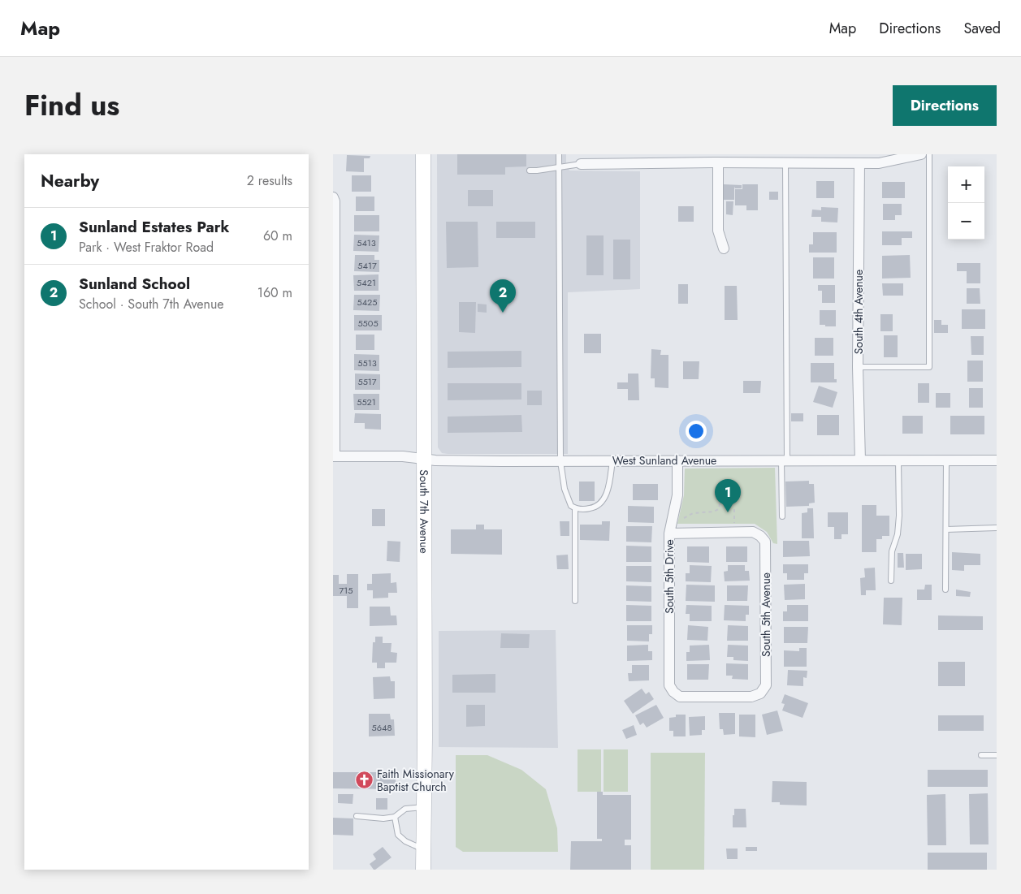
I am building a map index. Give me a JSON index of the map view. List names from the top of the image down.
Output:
{
  "streets": {
    "main road": ["South 7th Avenue"],
    "street": [
      "South 4th Avenue",
      "West Sunland Avenue",
      "South 5th Drive",
      "South 5th Avenue"
    ]
  },
  "crossings": [
    ["South 4th Avenue", "West Sunland Avenue"],
    ["West Sunland Avenue", "South 7th Avenue"],
    ["West Sunland Avenue", "South 5th Drive"],
    ["South 5th Drive", "South 5th Avenue"]
  ],
  "places": {
    "church": ["Faith Missionary Baptist Church"]
  },
  "house_numbers": [
    "5413",
    "5417",
    "5421",
    "5425",
    "5505",
    "5513",
    "5517",
    "5521",
    "715",
    "5648"
  ],
  "page": {
    "header": "Map",
    "nav": ["Map", "Directions", "Saved"],
    "title": "Find us",
    "buttons": "Directions",
    "heading": ["Nearby", "2 results"],
    "map_buttons": ["+", "−"],
    "list": [
      {
        "mark": "1",
        "name": "Sunland Estates Park",
        "note": "Park · West Fraktor Road",
        "value": "60 m"
      },
      {
        "mark": "2",
        "name": "Sunland School",
        "note": "School · South 7th Avenue",
        "value": "160 m"
      }
    ],
    "pins": ["2", "1"]
  }
}
